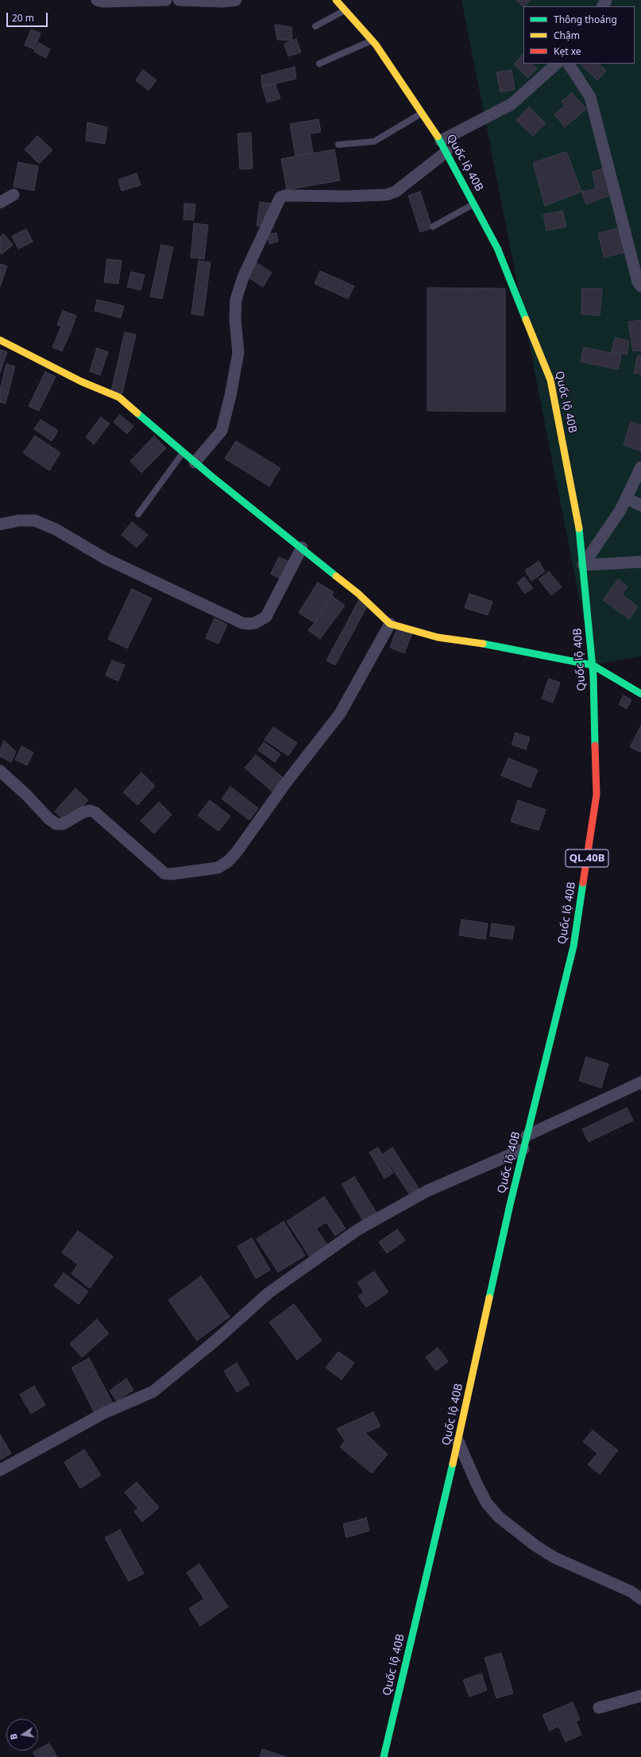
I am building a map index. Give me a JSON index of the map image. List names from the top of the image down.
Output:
{
  "streets": {
    "main road": ["Quốc lộ 40B", "QL.40B"]
  },
  "legend": ["Thông thoáng", "Chậm", "Kẹt xe"],
  "scale_bar": "20 m",
  "north": "left"
}
